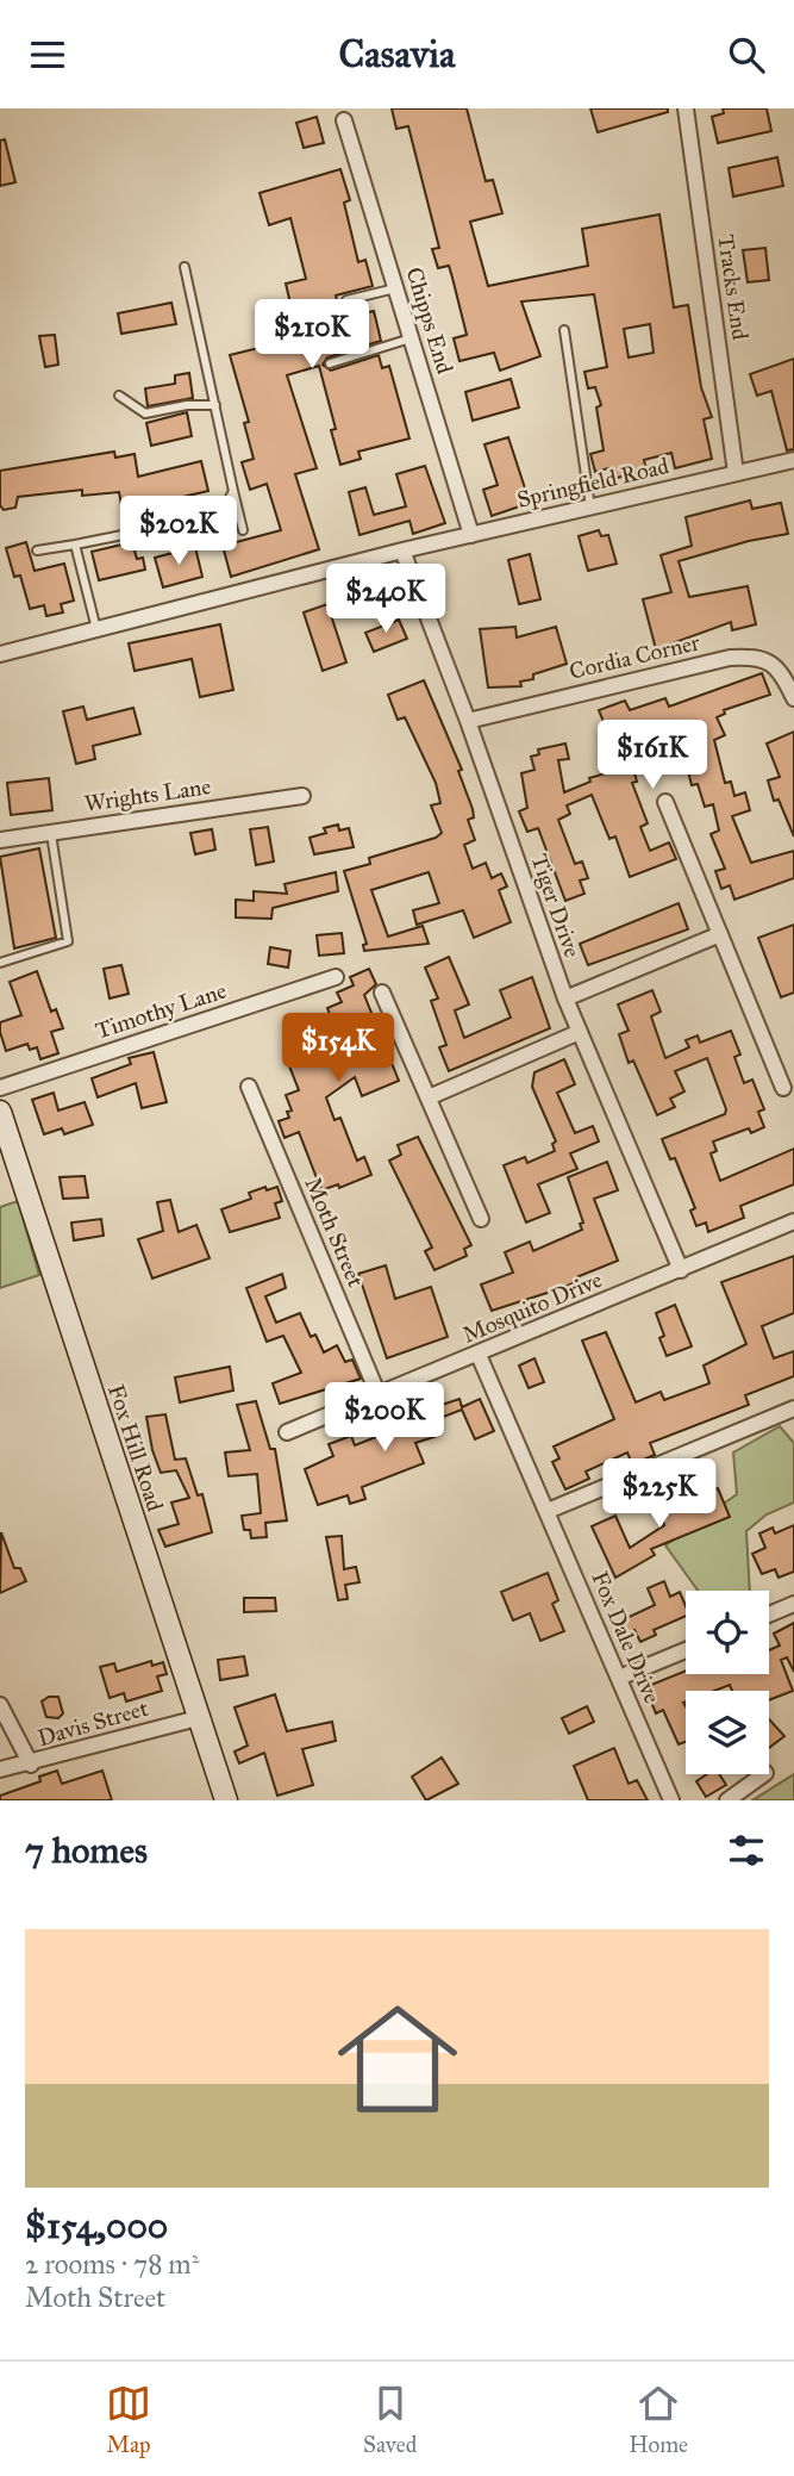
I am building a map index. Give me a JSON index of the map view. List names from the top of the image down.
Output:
{
  "streets": {
    "main road": ["Fox Hill Road"],
    "street": [
      "Tracks End",
      "Chipps End",
      "Springfield Road",
      "Cordia Corner",
      "Wrights Lane",
      "Tiger Drive",
      "Timothy Lane",
      "Moth Street",
      "Mosquito Drive",
      "Fox Dale Drive",
      "Davis Street"
    ]
  },
  "crossings": [
    ["Tracks End", "Springfield Road"],
    ["Chipps End", "Springfield Road"],
    ["Springfield Road", "Tiger Drive"],
    ["Cordia Corner", "Tiger Drive"],
    ["Tiger Drive", "Mosquito Drive"],
    ["Moth Street", "Mosquito Drive"],
    ["Mosquito Drive", "Fox Dale Drive"],
    ["Fox Hill Road", "Davis Street"]
  ],
  "page": {
    "header": "Casavia",
    "price": [
      "$210K",
      "$202K",
      "$240K",
      "$161K",
      "$154K",
      "$200K",
      "$225K"
    ],
    "heading": "7 homes",
    "list": [
      {
        "name": "$154,000",
        "note": "2 rooms · 78 m² · Moth Street"
      }
    ],
    "tabs": ["Map", "Saved", "Home"]
  }
}
